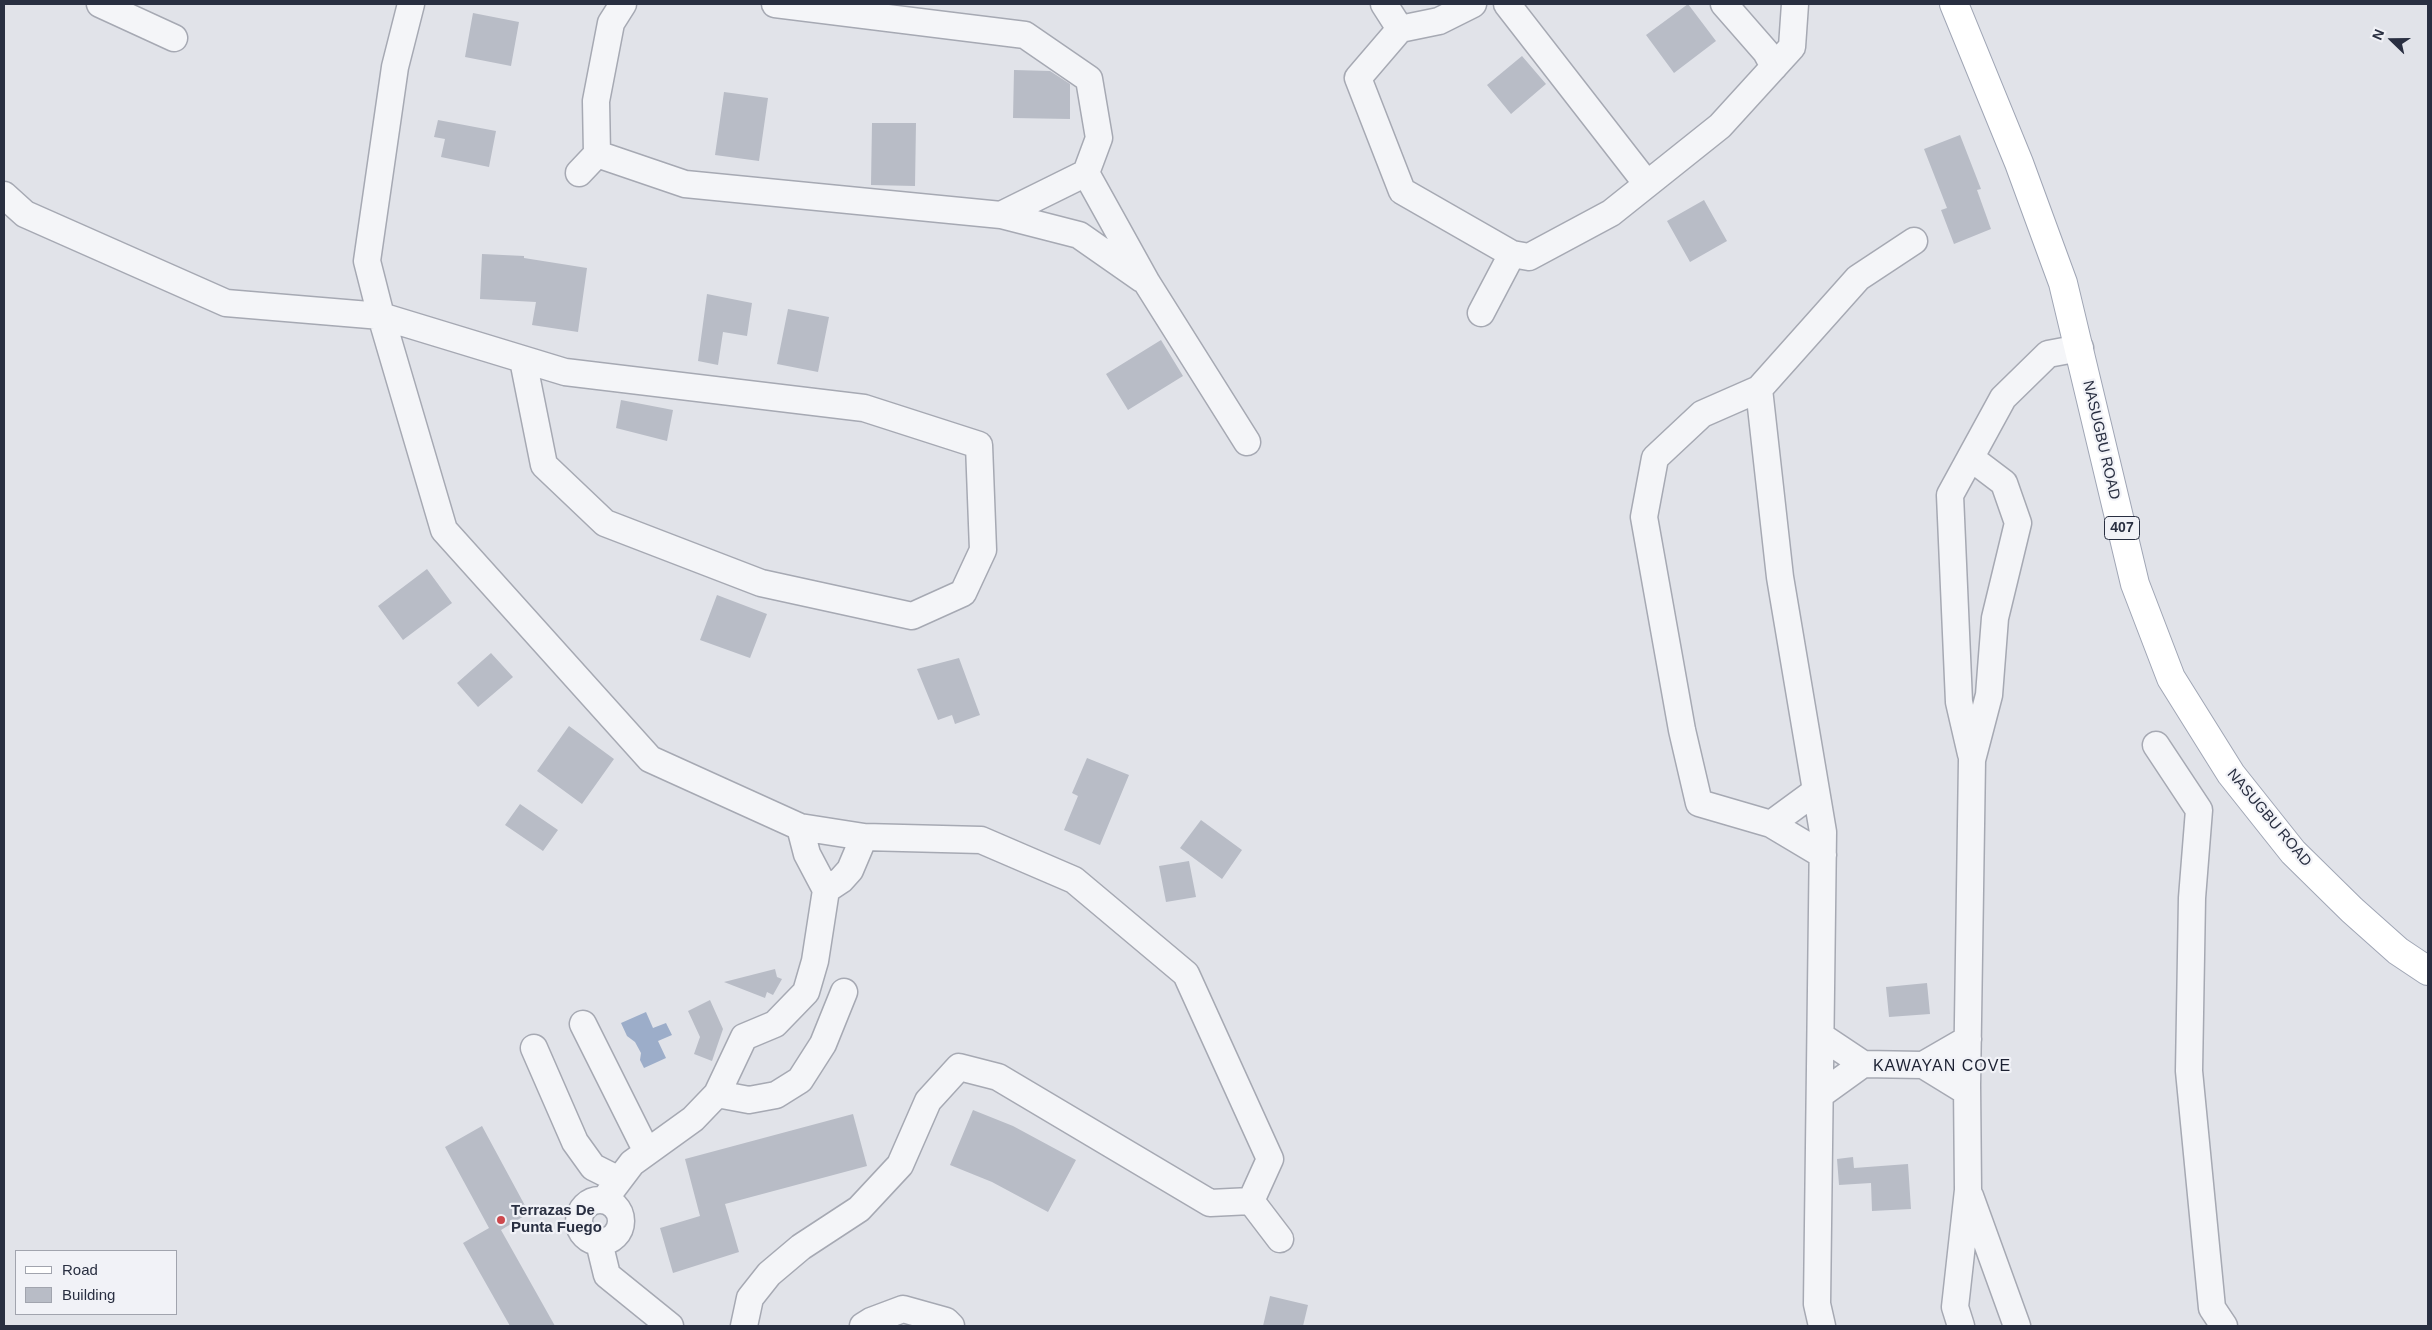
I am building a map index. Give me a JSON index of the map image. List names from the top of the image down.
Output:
{
  "streets": {
    "main road": ["NASUGBU ROAD", "407"]
  },
  "districts": ["KAWAYAN COVE"],
  "places": ["Terrazas De Punta Fuego"],
  "legend": ["Road", "Building"],
  "north": "left"
}
